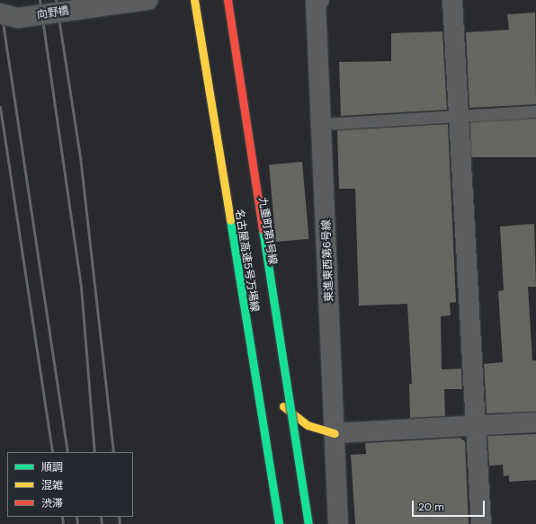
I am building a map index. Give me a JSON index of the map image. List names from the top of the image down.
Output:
{
  "streets": {
    "main road": ["九重町第1号線", "名古屋高速5号万場線"],
    "street": ["向野橋", "東進東西第6号線"]
  },
  "crossings": [
    ["九重町第1号線", "東進東西第6号線"]
  ],
  "legend": ["順調", "混雑", "渋滞"],
  "scale_bar": "20 m"
}
